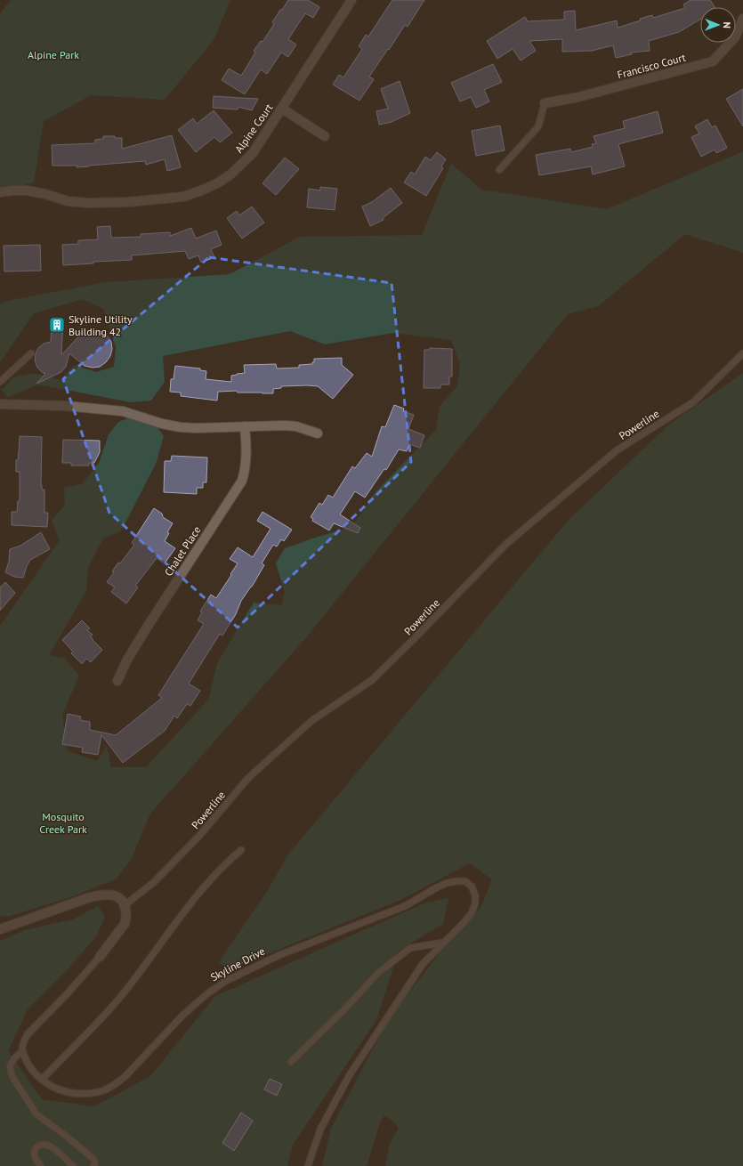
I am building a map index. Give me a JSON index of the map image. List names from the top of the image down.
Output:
{
  "streets": {
    "street": ["Francisco Court", "Alpine Court", "Chalet Place"],
    "lane": ["Powerline", "Skyline Drive"]
  },
  "parks": ["Alpine Park", "Mosquito Creek Park"],
  "places": {
    "building": ["Skyline Utility Building 42"]
  },
  "north": "right"
}
